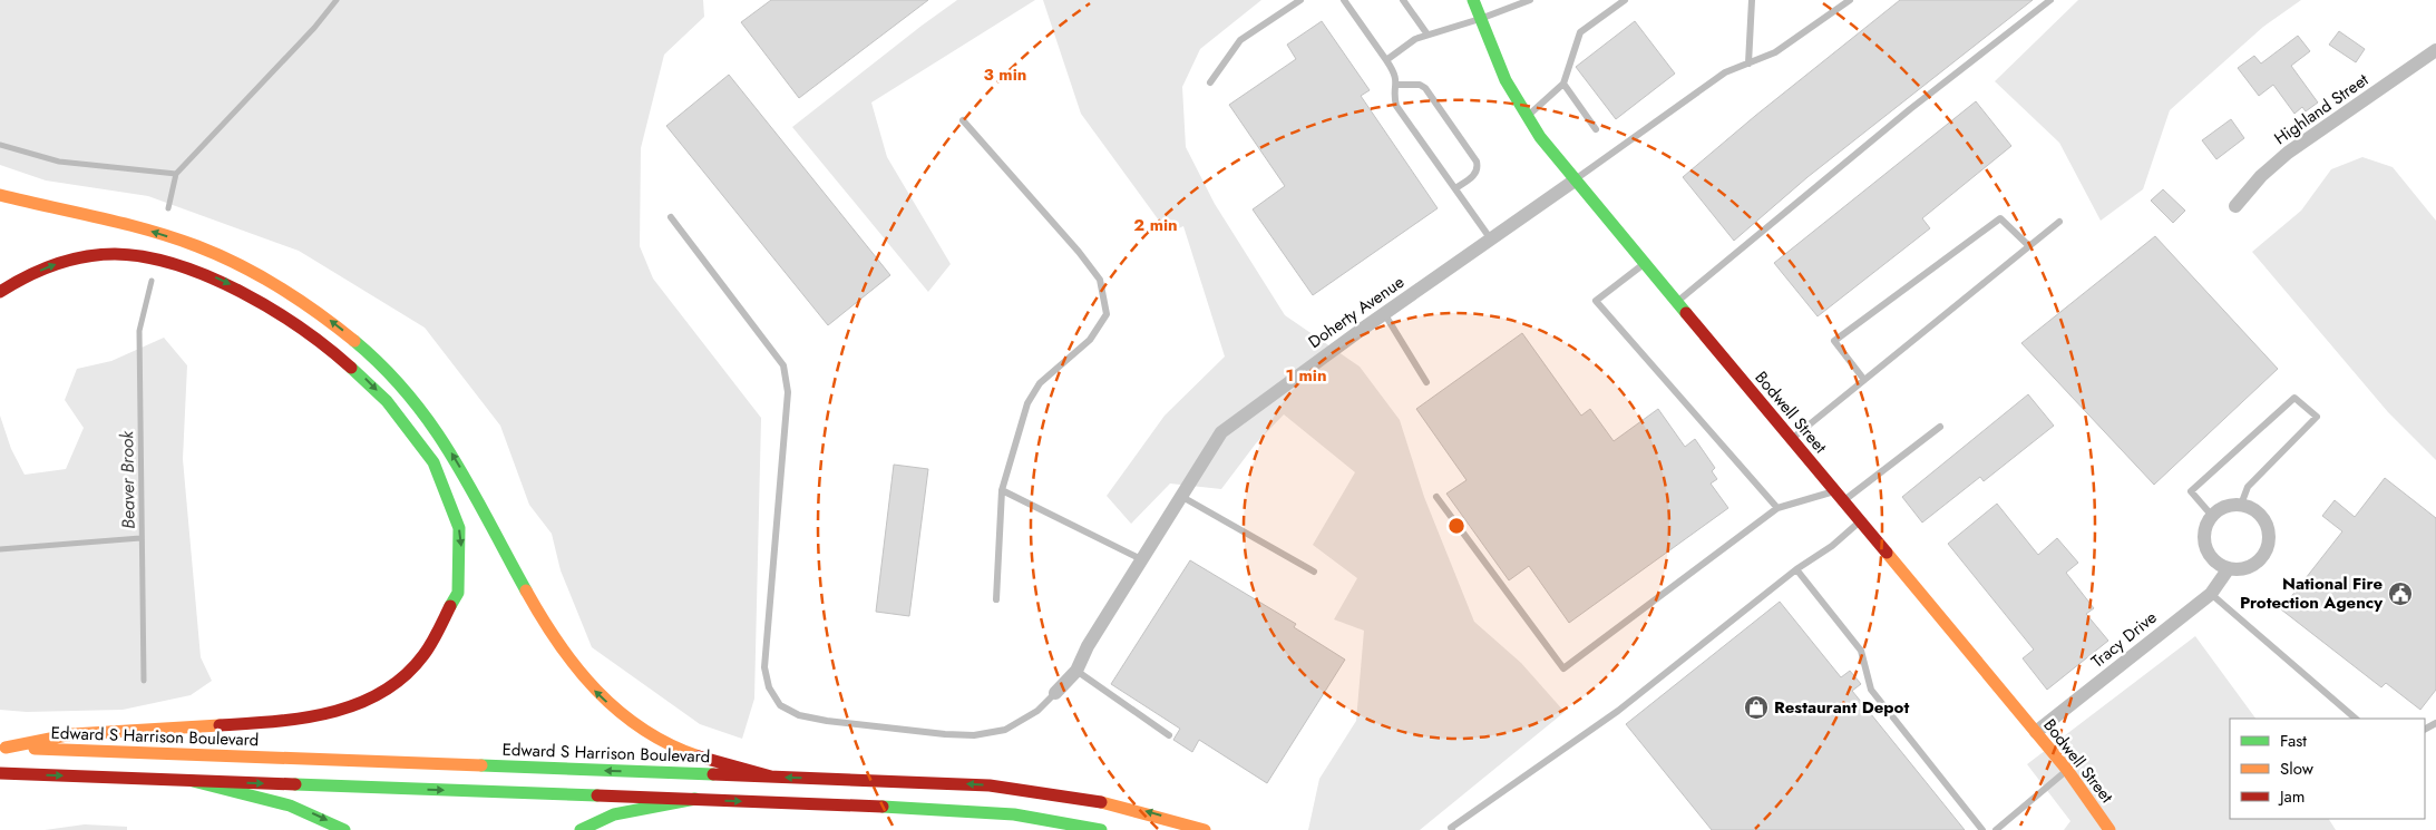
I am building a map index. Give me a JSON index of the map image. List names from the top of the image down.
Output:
{
  "streets": {
    "main road": ["Bodwell Street", "Edward S Harrison Boulevard"],
    "street": ["Highland Street", "Doherty Avenue", "Tracy Drive"]
  },
  "crossings": [
    ["Doherty Avenue", "Bodwell Street"],
    ["Bodwell Street", "Tracy Drive"]
  ],
  "water": ["Beaver Brook"],
  "places": {
    "public building": ["National Fire Protection Agency"],
    "shop": ["Restaurant Depot"]
  },
  "legend": ["Fast", "Slow", "Jam"],
  "rings": ["3 min", "2 min", "1 min"]
}
